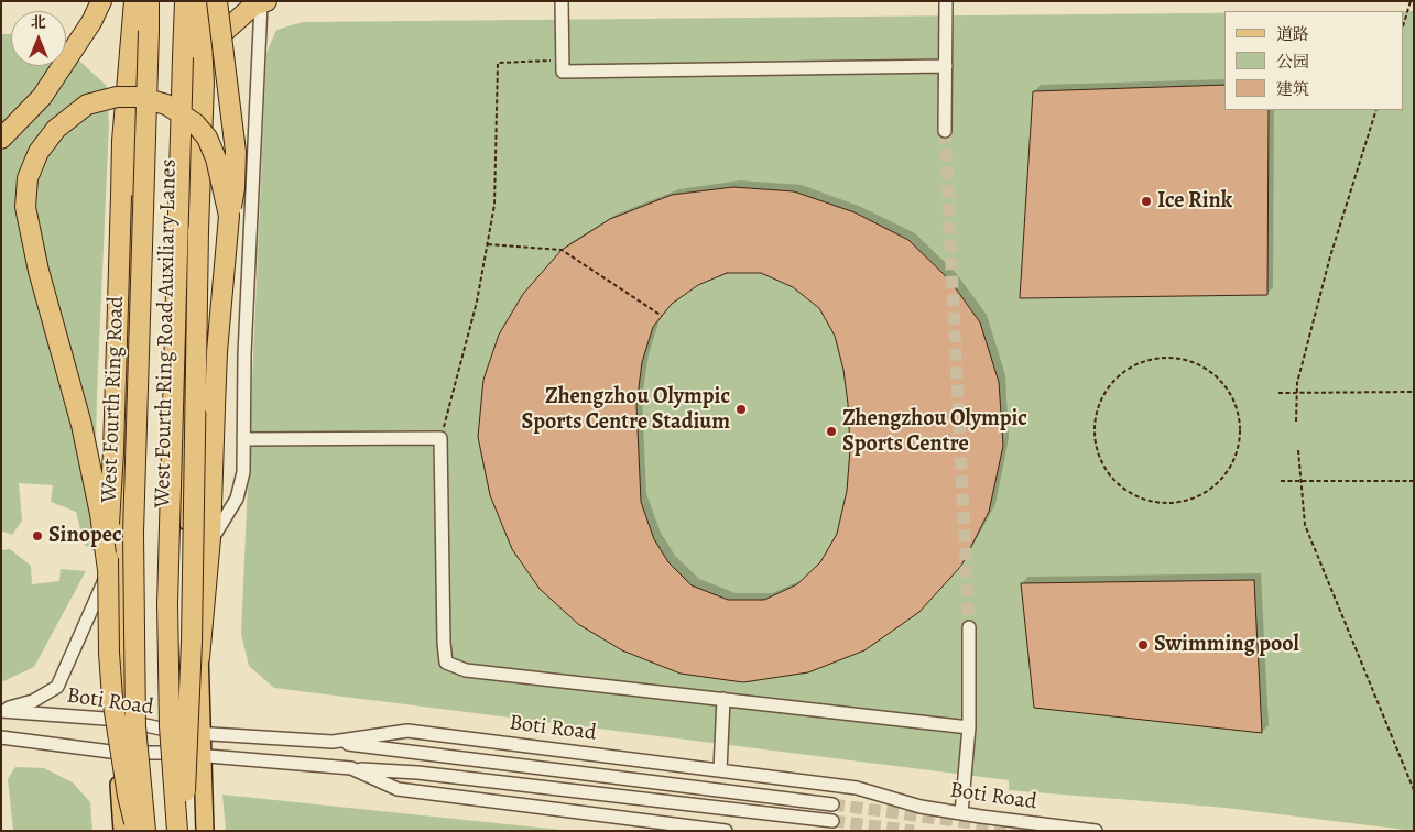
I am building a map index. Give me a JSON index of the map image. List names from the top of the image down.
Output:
{
  "streets": {
    "highway": ["West Fourth Ring Road"],
    "main road": ["West Fourth Ring Road Auxiliary Lanes"],
    "street": ["Boti Road"]
  },
  "crossings": [
    ["West Fourth Ring Road Auxiliary Lanes", "Boti Road"]
  ],
  "places": [
    "Ice Rink",
    "Zhengzhou Olympic Sports Centre Stadium",
    "Zhengzhou Olympic Sports Centre",
    "Sinopec",
    "Swimming pool"
  ],
  "legend": ["道路", "公园", "建筑"],
  "north": "top"
}
